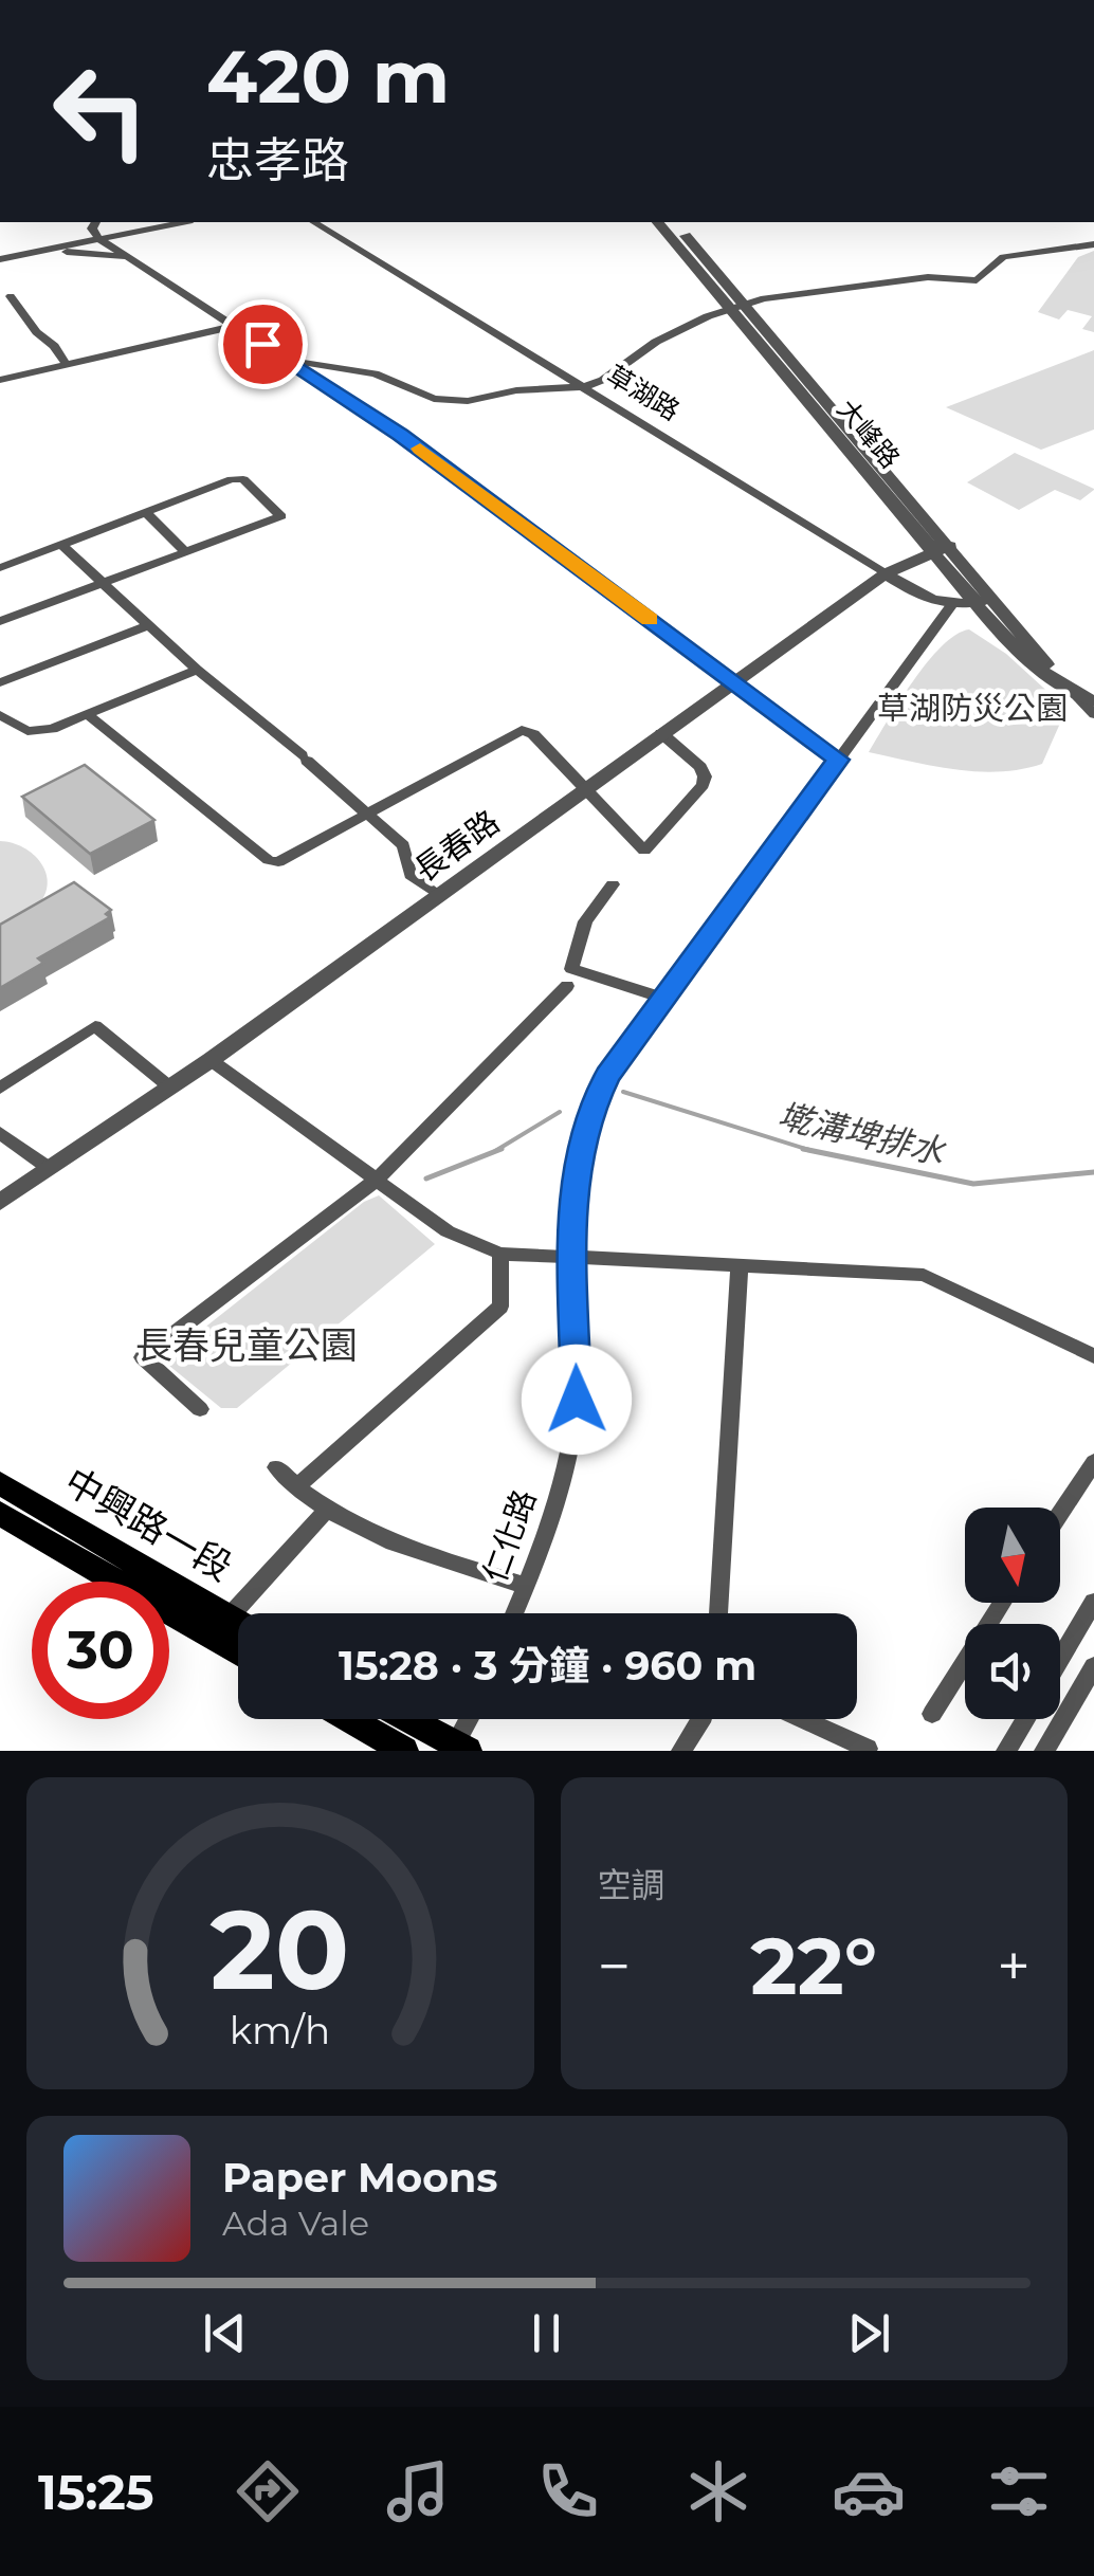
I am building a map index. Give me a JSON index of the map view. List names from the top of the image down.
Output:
{
  "streets": {
    "main road": ["中興路一段"],
    "street": [
      "草湖路",
      "大峰路",
      "長春路",
      "仁化路"
    ]
  },
  "crossings": [
    ["草湖路", "長春路"],
    ["草湖路", "仁化路"],
    ["大峰路", "長春路"]
  ],
  "water": ["墘溝埤排水"],
  "parks": ["草湖防災公園", "長春兒童公園"],
  "north": "bottom",
  "page": {
    "turn": ["420 m", "忠孝路"],
    "limit": "30",
    "trip": "15:28 · 3 分鐘 · 960 m",
    "tile": "空調",
    "heat": ["−", "22°", "+"],
    "song": ["Paper Moons", "Ada Vale"],
    "tabs": "15:25",
    "gauge": ["20", "km/h"]
  }
}
